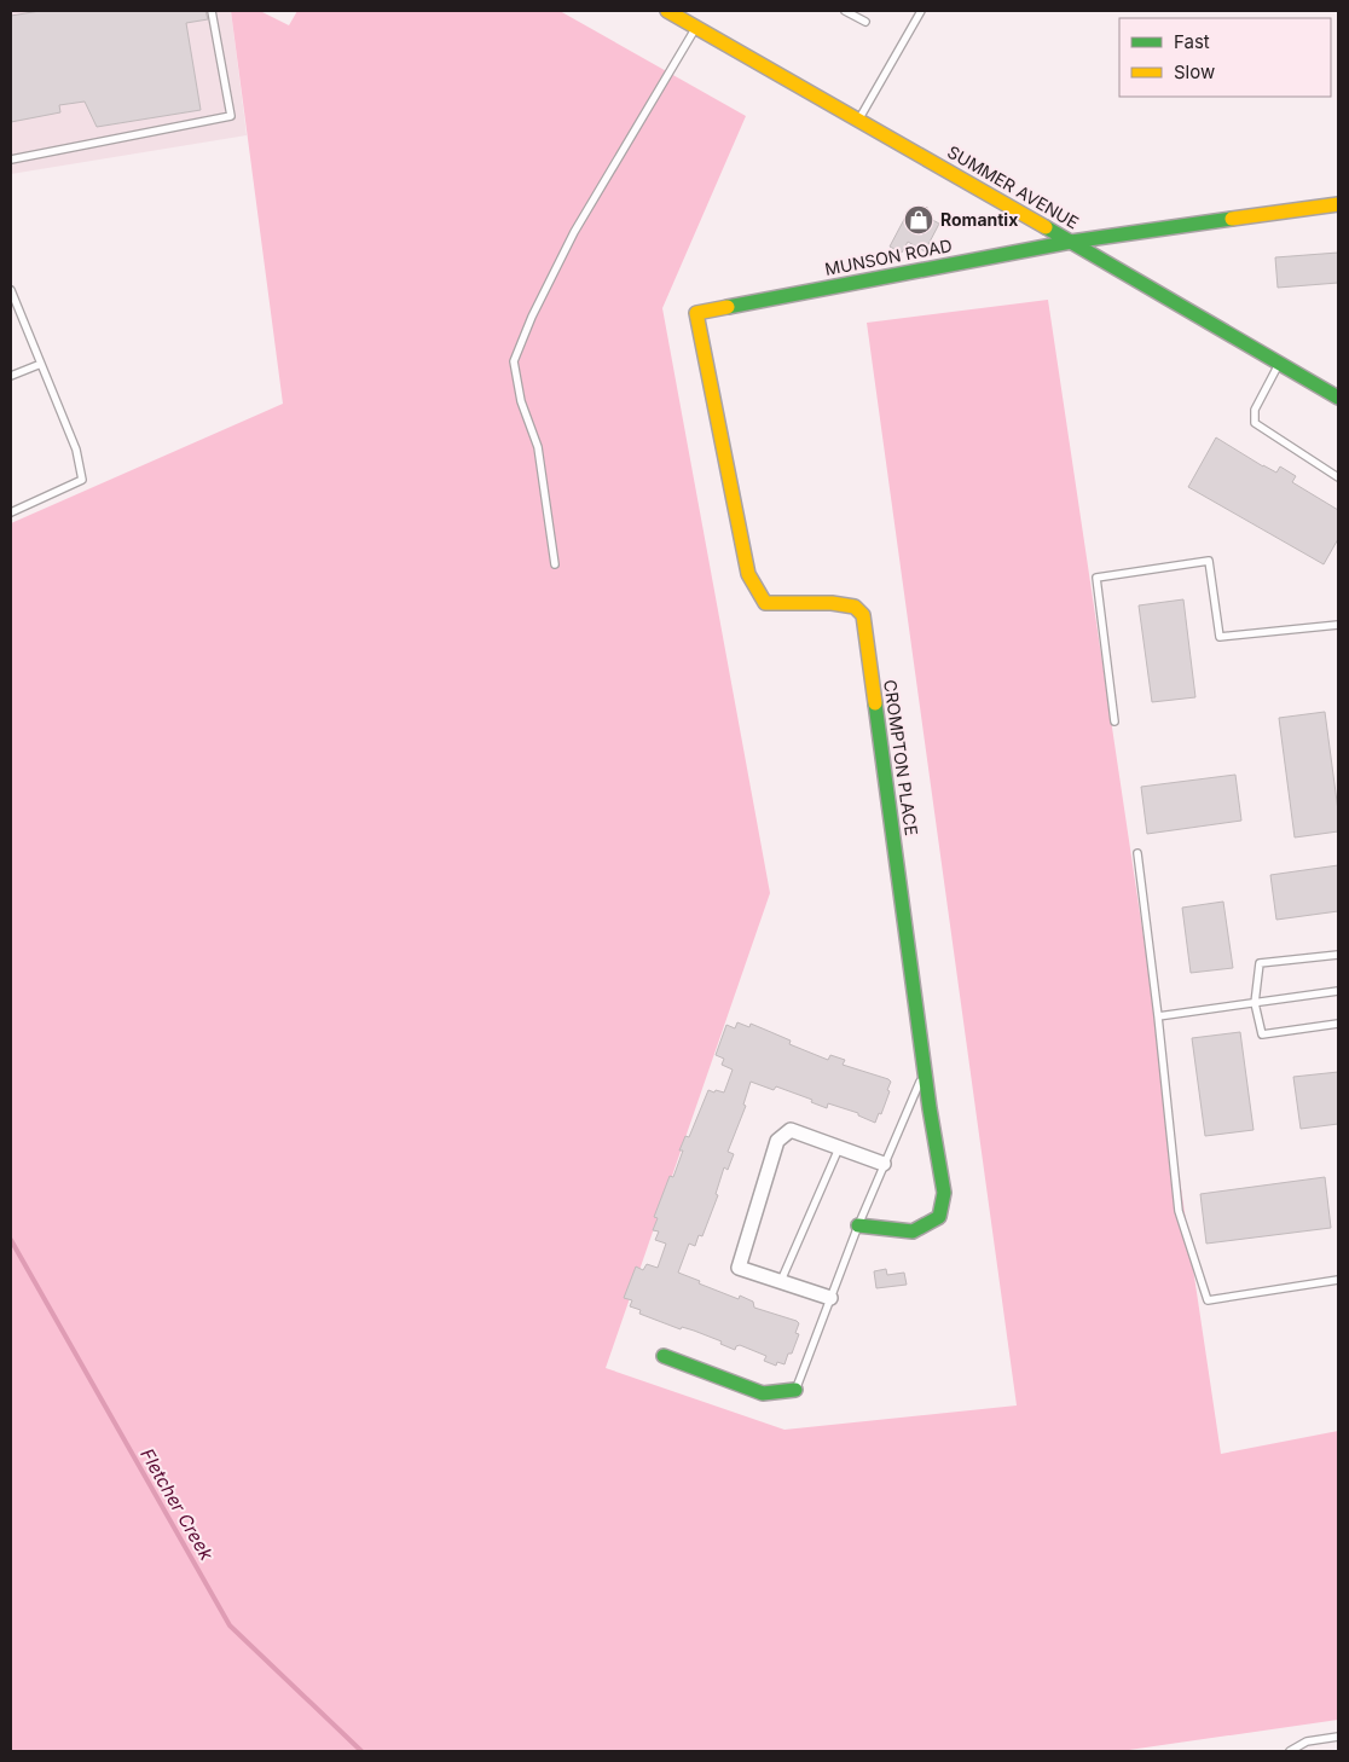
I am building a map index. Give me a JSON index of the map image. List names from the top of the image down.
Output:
{
  "streets": {
    "street": ["SUMMER AVENUE", "MUNSON ROAD", "CROMPTON PLACE"]
  },
  "crossings": [
    ["SUMMER AVENUE", "MUNSON ROAD"],
    ["MUNSON ROAD", "CROMPTON PLACE"]
  ],
  "water": ["Fletcher Creek"],
  "places": {
    "shop": ["Romantix"]
  },
  "legend": ["Fast", "Slow"]
}
